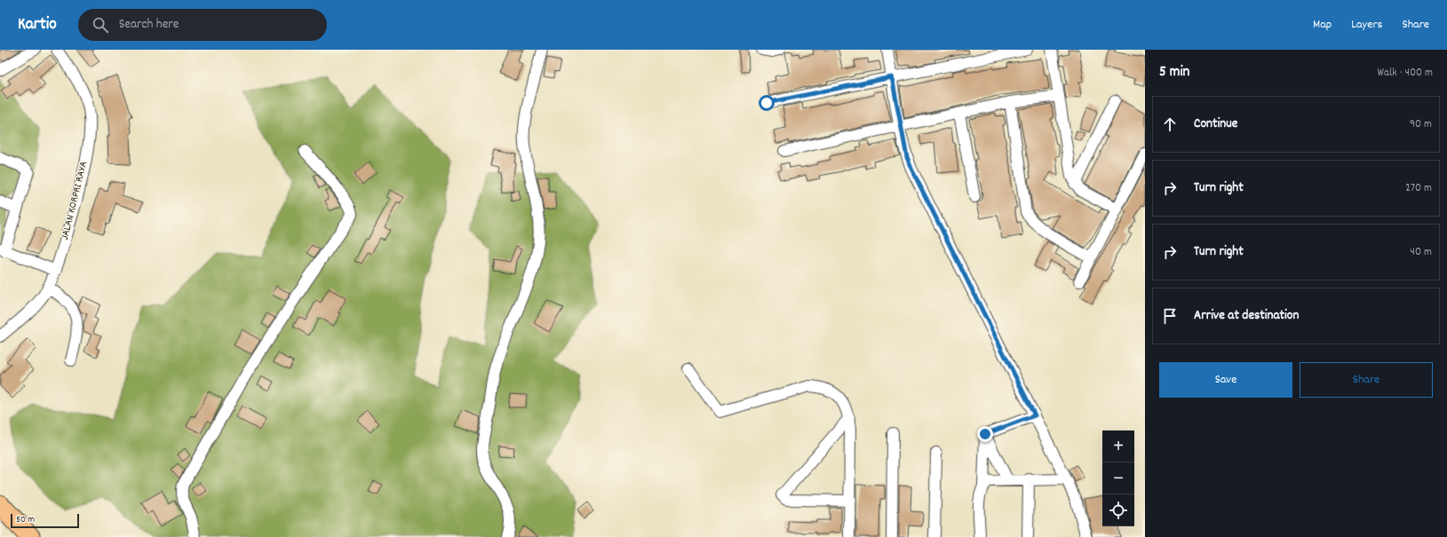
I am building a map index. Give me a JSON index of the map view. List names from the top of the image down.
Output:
{
  "streets": {
    "street": ["JALAN KORPRI RAYA"]
  },
  "scale_bar": "50 m",
  "page": {
    "header": "Kartio",
    "search": "Search here",
    "nav": ["Map", "Layers", "Share"],
    "heading": ["5 min", "Walk · 400 m"],
    "list": [
      ["Continue", "90 m"],
      ["Turn right", "270 m"],
      ["Turn right", "40 m"],
      "Arrive at destination"
    ],
    "buttons": ["Save", "Share"],
    "map_buttons": ["+", "−"],
    "scale": "50 m"
  }
}
